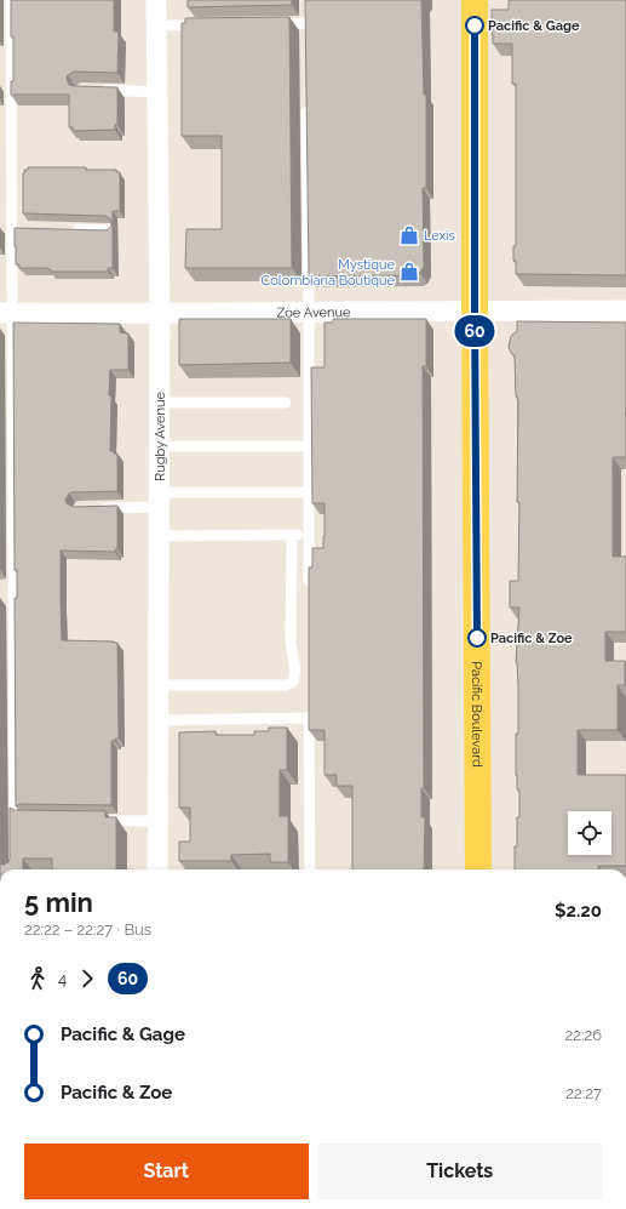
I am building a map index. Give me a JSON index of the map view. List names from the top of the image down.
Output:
{
  "streets": {
    "main road": ["Pacific Boulevard"],
    "street": ["Zoe Avenue", "Rugby Avenue"]
  },
  "crossings": [
    ["Zoe Avenue", "Rugby Avenue"],
    ["Zoe Avenue", "Pacific Boulevard"]
  ],
  "places": {
    "other": ["Pacific & Gage", "Pacific & Zoe"],
    "shop": ["Lexis", "Mystique Colombiana Boutique"]
  },
  "lines": ["bus line 60"],
  "page": {
    "on_map": "60",
    "heading": ["5 min", "22:22 – 22:27 · Bus", "$2.20"],
    "legs": ["4", "60"],
    "list": [
      {
        "name": "Pacific & Gage",
        "value": "22:26"
      },
      {
        "name": "Pacific & Zoe",
        "value": "22:27"
      }
    ],
    "buttons": ["Start", "Tickets"]
  }
}
